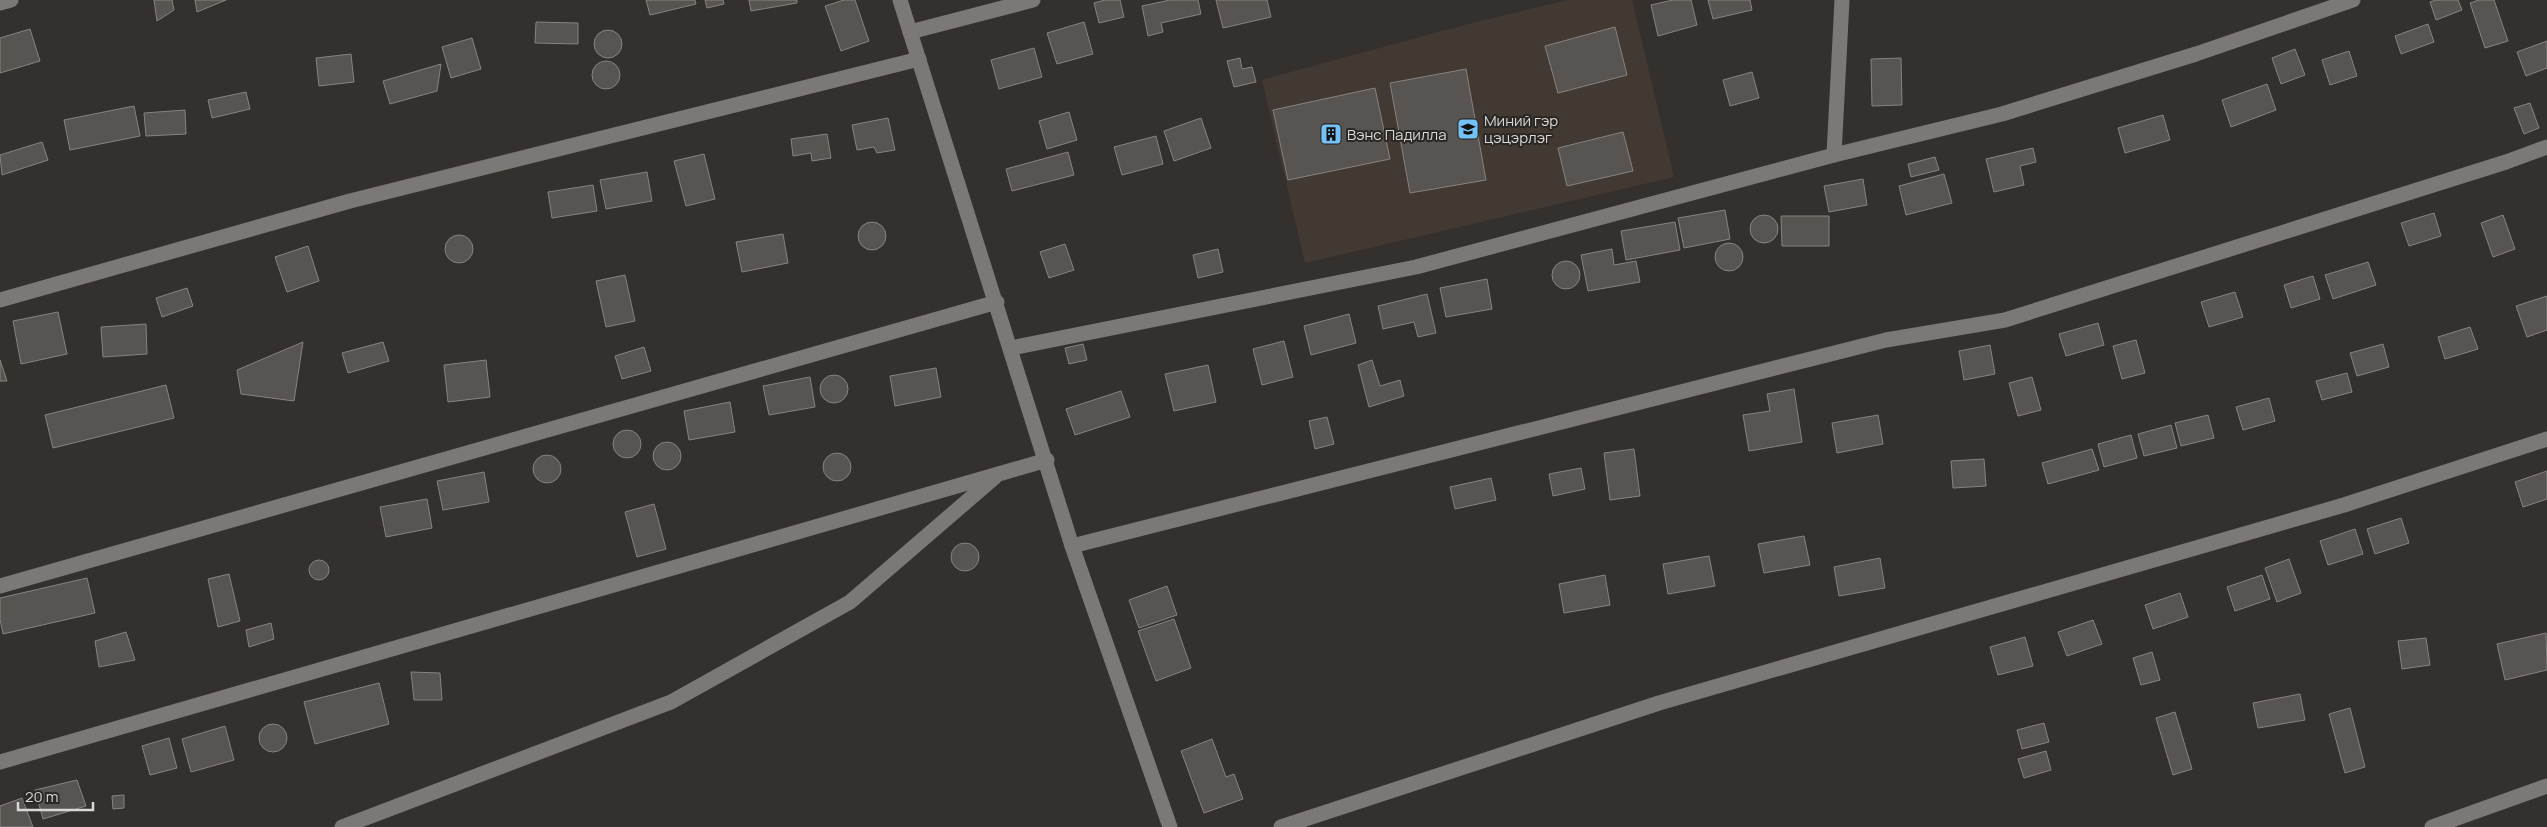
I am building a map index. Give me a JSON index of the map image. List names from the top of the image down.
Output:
{
  "places": {
    "school or university": ["Миний гэр цэцэрлэг"],
    "building": ["Вэнс Падилла"]
  },
  "scale_bar": "20 m"
}
